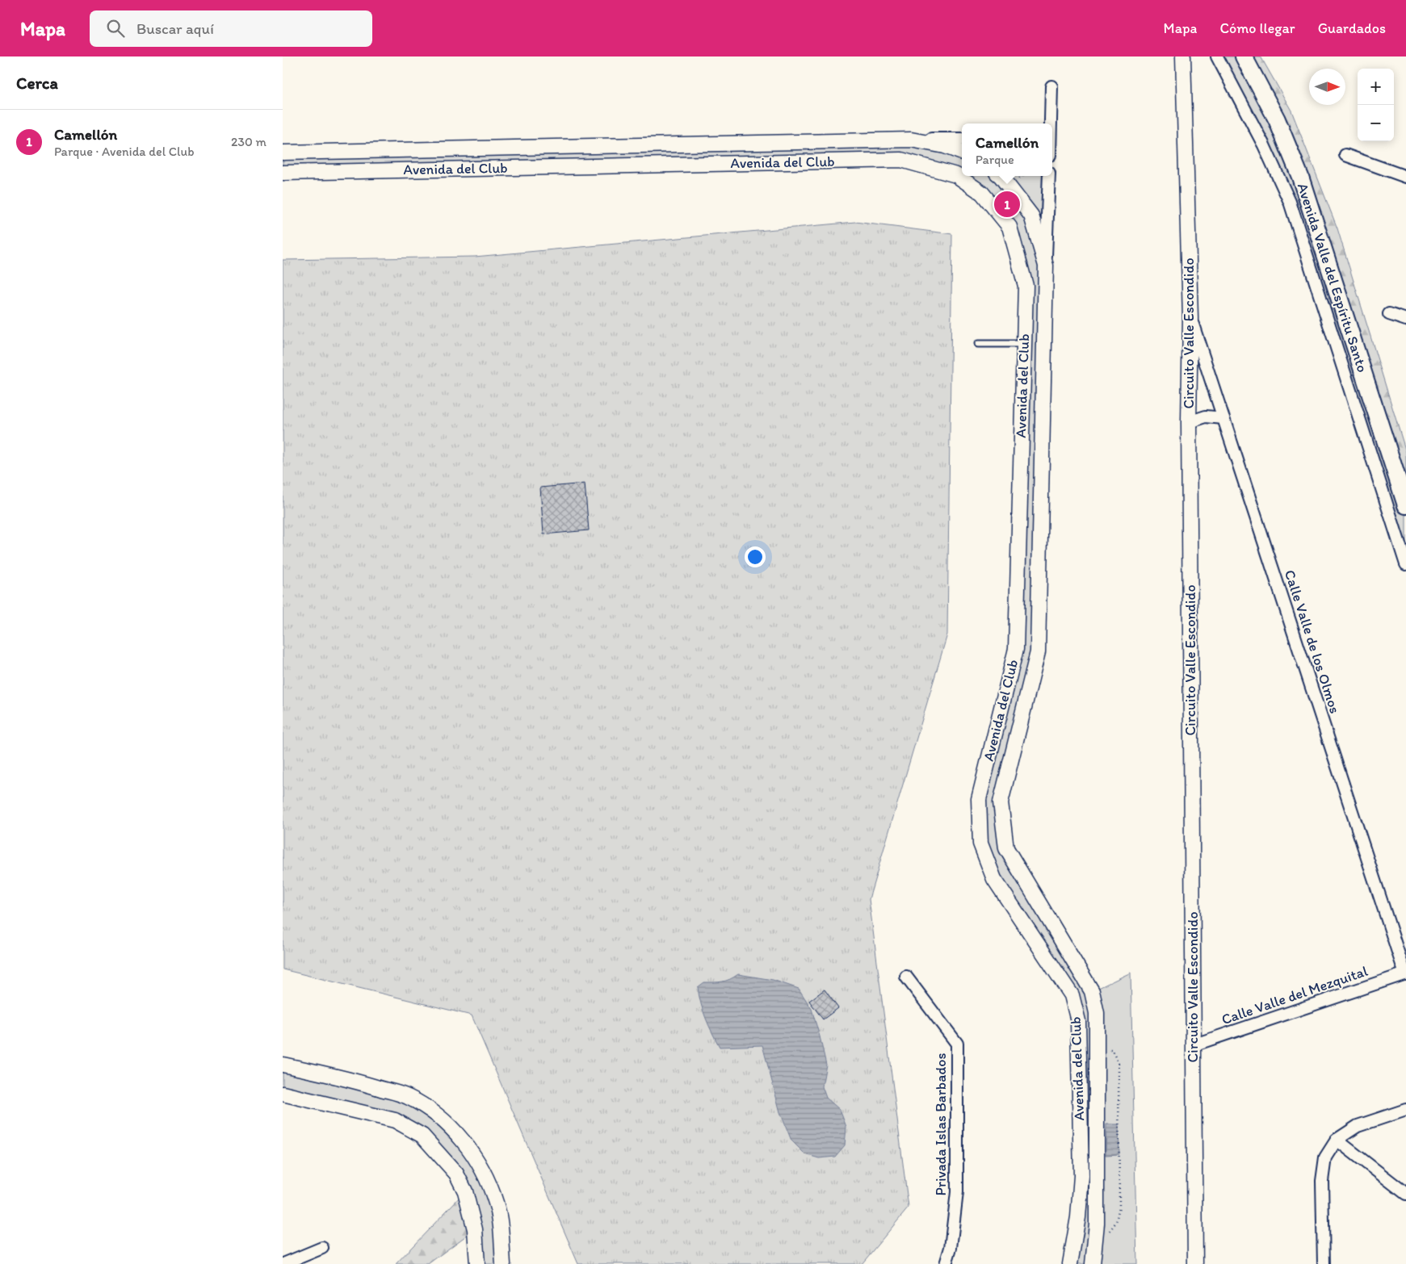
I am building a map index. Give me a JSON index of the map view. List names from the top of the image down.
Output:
{
  "streets": {
    "main road": ["Avenida Valle del Espíritu Santo"],
    "street": [
      "Avenida del Club",
      "Circuito Valle Escondido",
      "Calle Valle de los Olmos",
      "Calle Valle del Mezquital",
      "Privada Islas Barbados"
    ]
  },
  "crossings": [
    ["Circuito Valle Escondido", "Calle Valle de los Olmos"],
    ["Circuito Valle Escondido", "Calle Valle del Mezquital"],
    ["Calle Valle de los Olmos", "Calle Valle del Mezquital"]
  ],
  "north": "right",
  "page": {
    "header": "Mapa",
    "search": "Buscar aquí",
    "nav": ["Mapa", "Cómo llegar", "Guardados"],
    "heading": "Cerca",
    "map_buttons": ["+", "−"],
    "list": [
      {
        "mark": "1",
        "name": "Camellón",
        "note": "Parque · Avenida del Club",
        "value": "230 m"
      }
    ],
    "popup": ["Camellón", "Parque"],
    "pins": "1"
  }
}
